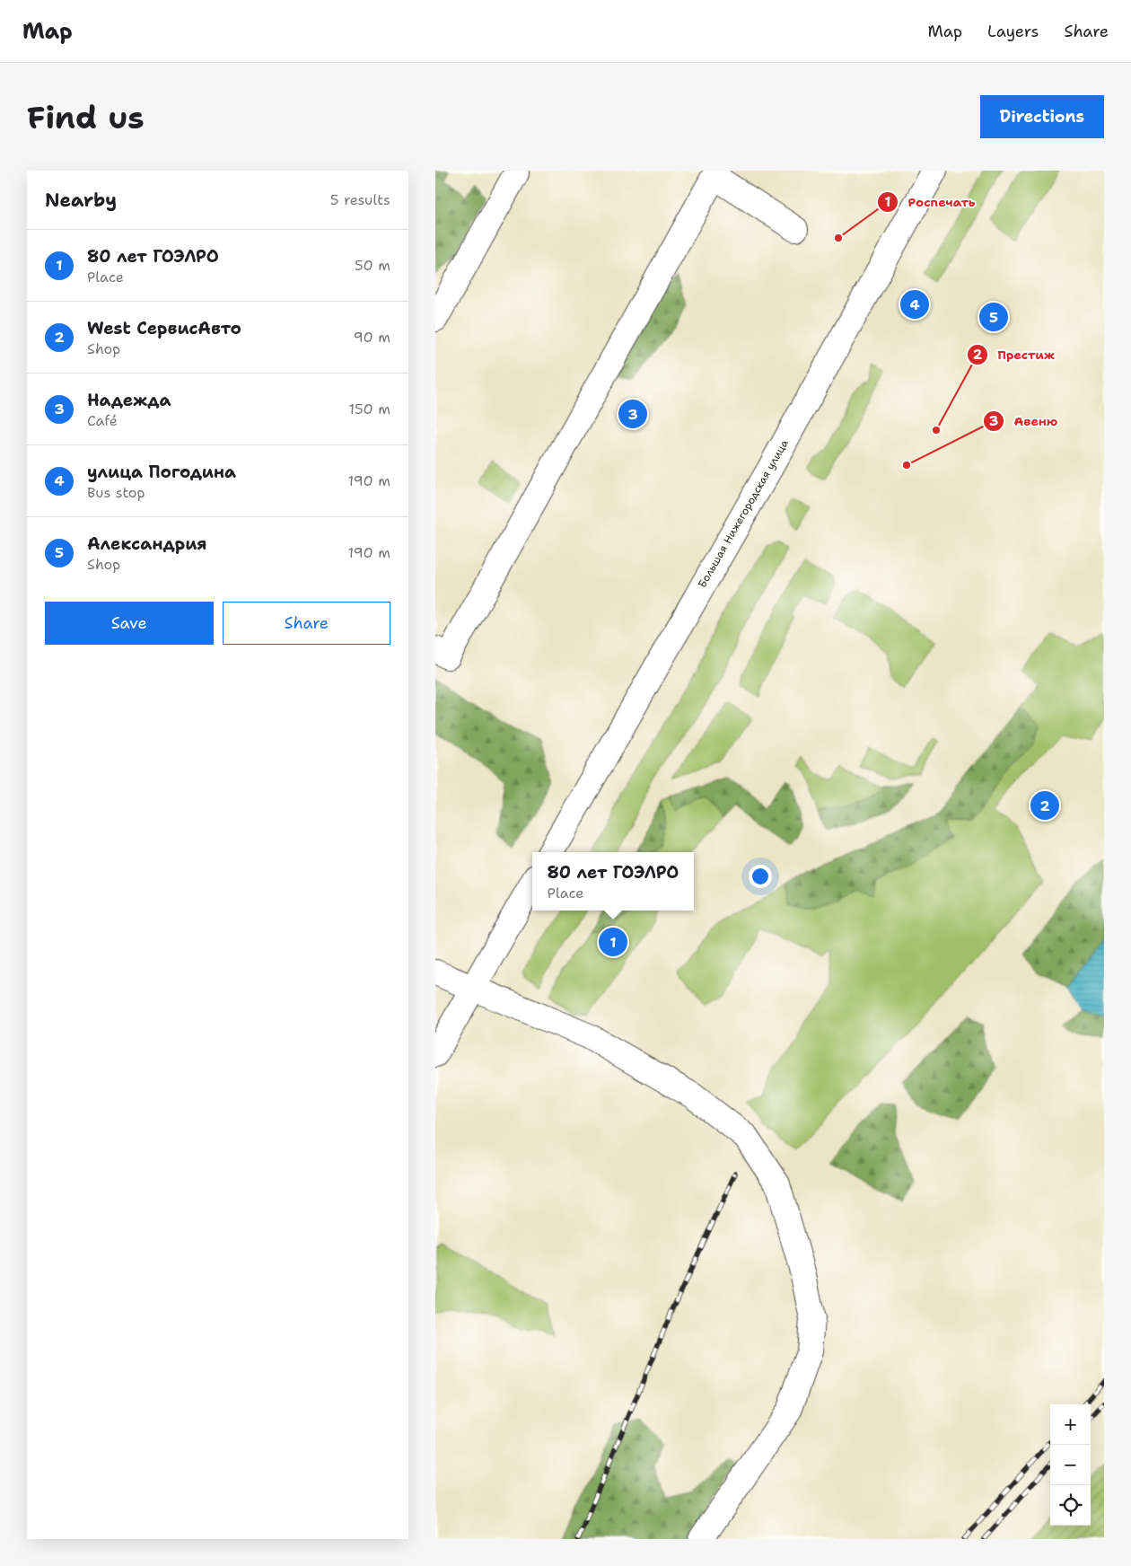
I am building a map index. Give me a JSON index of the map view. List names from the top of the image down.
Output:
{
  "streets": {
    "main road": ["Большая Нижегородская улица"]
  },
  "places": ["Роспечать", "Престиж", "Авеню"],
  "page": {
    "header": "Map",
    "nav": ["Map", "Layers", "Share"],
    "buttons": [
      "Directions",
      ["Save", "Share"]
    ],
    "title": "Find us",
    "heading": ["Nearby", "5 results"],
    "list": [
      {
        "mark": "1",
        "name": "80 лет ГОЭЛРО",
        "note": "Place",
        "value": "50 m"
      },
      {
        "mark": "2",
        "name": "West СервисАвто",
        "note": "Shop",
        "value": "90 m"
      },
      {
        "mark": "3",
        "name": "Надежда",
        "note": "Café",
        "value": "150 m"
      },
      {
        "mark": "4",
        "name": "улица Погодина",
        "note": "Bus stop",
        "value": "190 m"
      },
      {
        "mark": "5",
        "name": "Александрия",
        "note": "Shop",
        "value": "190 m"
      }
    ],
    "pins": [
      "4",
      "5",
      "3",
      "2",
      "1"
    ],
    "popup": ["80 лет ГОЭЛРО", "Place"],
    "map_buttons": ["+", "−"]
  }
}
